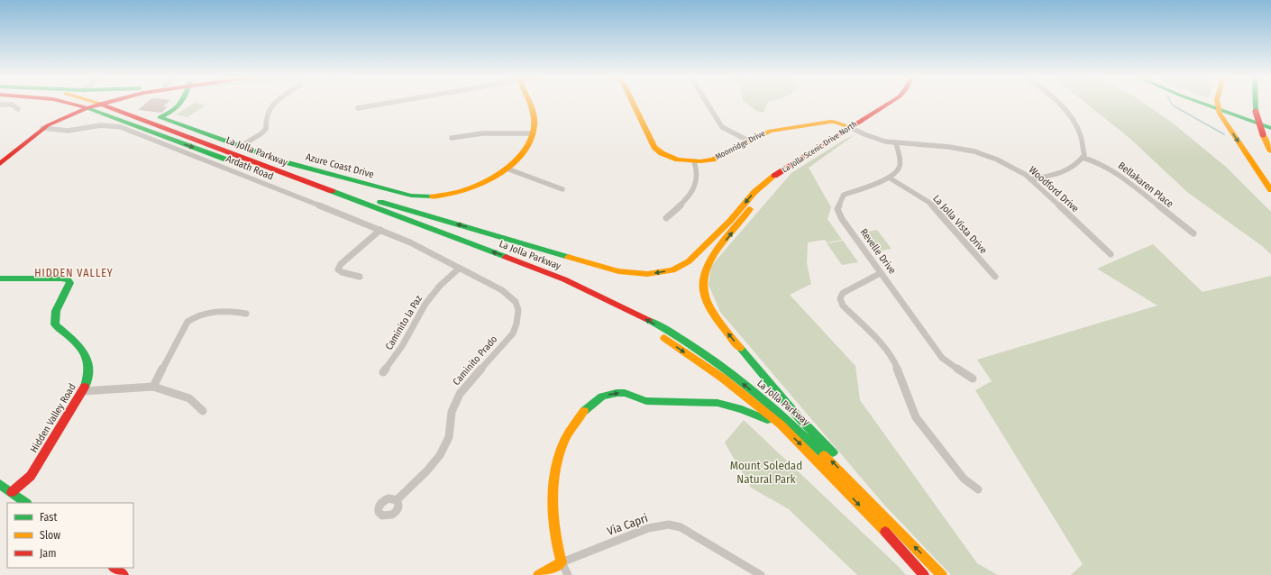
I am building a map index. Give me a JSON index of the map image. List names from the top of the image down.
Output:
{
  "streets": {
    "main road": [
      "Moonridge Drive",
      "La Jolla Scenic Drive North",
      "La Jolla Parkway",
      "Azure Coast Drive",
      "Hidden Valley Road",
      "Via Capri"
    ],
    "street": [
      "Ardath Road",
      "Bellakaren Place",
      "Woodford Drive",
      "La Jolla Vista Drive",
      "Revelle Drive",
      "Caminito la Paz",
      "Caminito Prado"
    ]
  },
  "crossings": [
    ["Moonridge Drive", "La Jolla Scenic Drive North"],
    ["Moonridge Drive", "Woodford Drive"],
    ["La Jolla Scenic Drive North", "Woodford Drive"],
    ["Ardath Road", "Caminito Prado"],
    ["La Jolla Vista Drive", "Revelle Drive"],
    ["Caminito la Paz", "Caminito Prado"]
  ],
  "districts": ["HIDDEN VALLEY"],
  "parks": ["Mount Soledad Natural Park"],
  "legend": ["Fast", "Slow", "Jam"]
}
